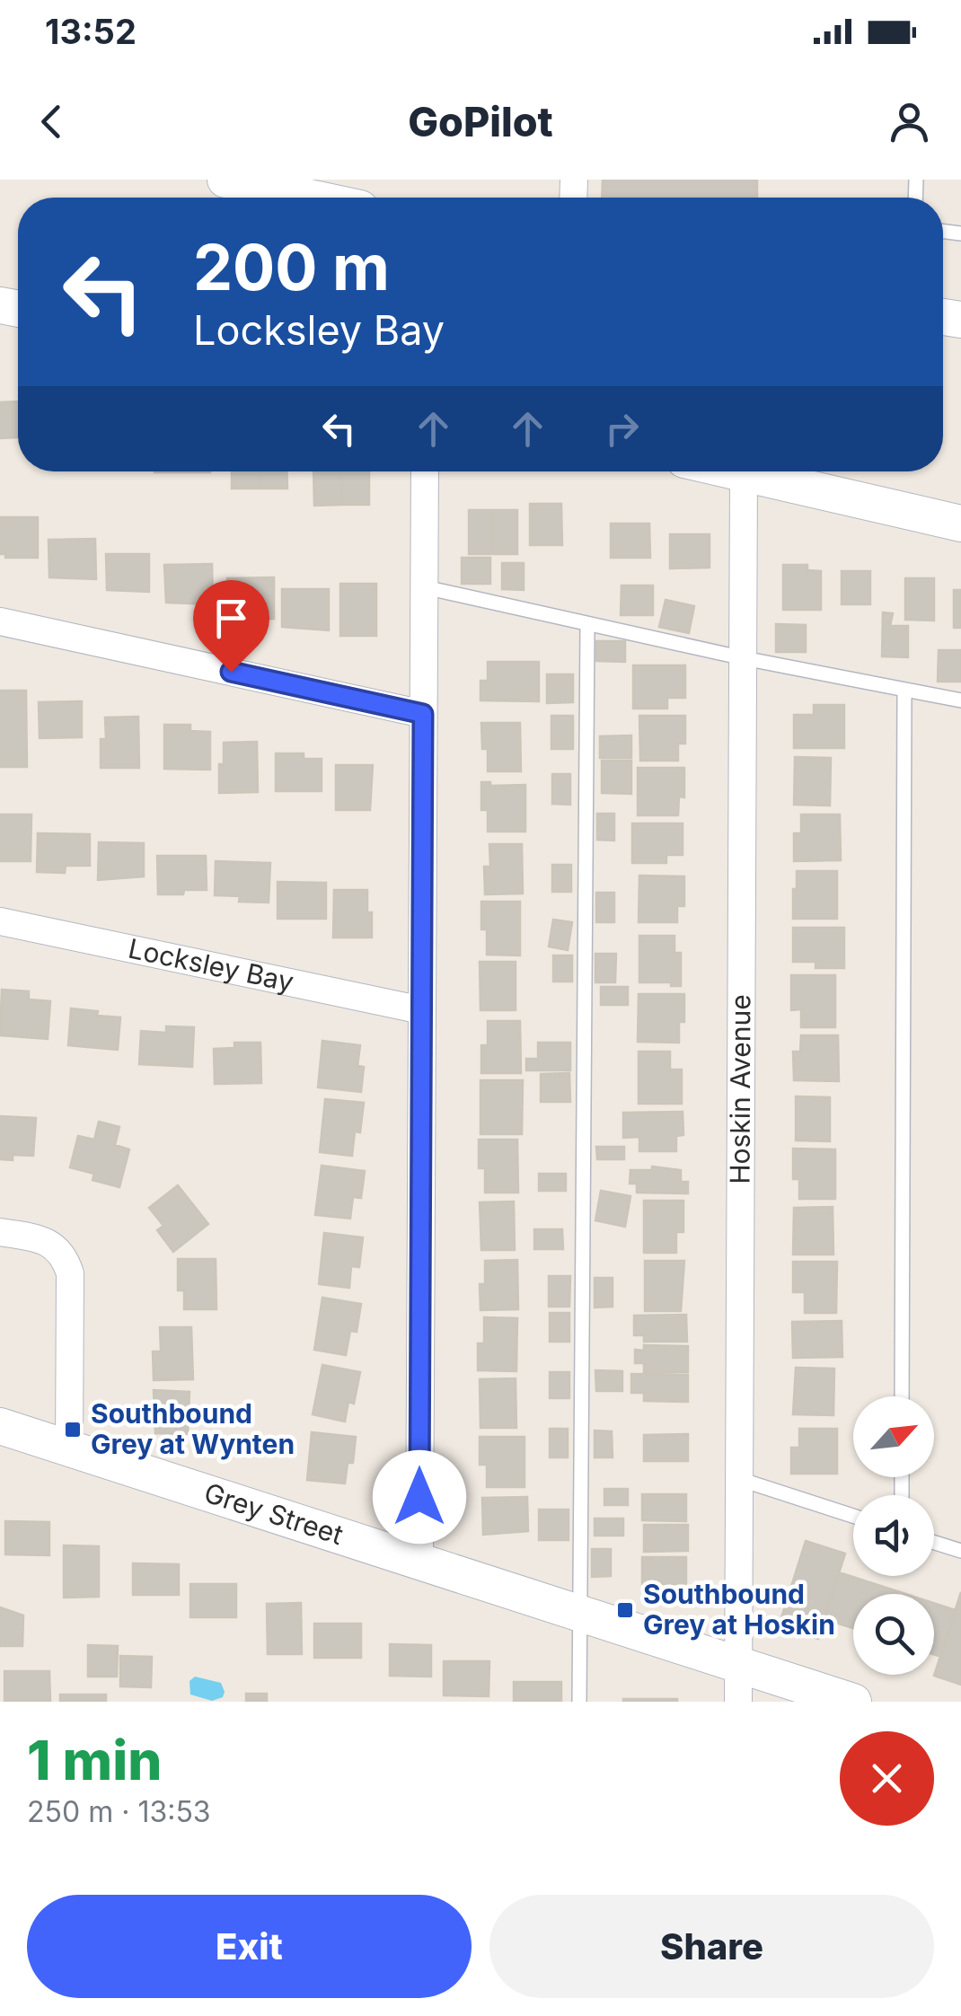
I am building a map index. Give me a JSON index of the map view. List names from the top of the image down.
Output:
{
  "streets": {
    "street": ["Locksley Bay", "Hoskin Avenue", "Grey Street"]
  },
  "crossings": [
    ["Hoskin Avenue", "Grey Street"]
  ],
  "places": {
    "transit": ["Southbound Grey at Wynten", "Southbound Grey at Hoskin"]
  },
  "north": "top right",
  "page": {
    "status": "13:52",
    "header": "GoPilot",
    "turn": ["200 m", "Locksley Bay"],
    "heading": ["1 min", "250 m · 13:53"],
    "buttons": ["Exit", "Share"]
  }
}
